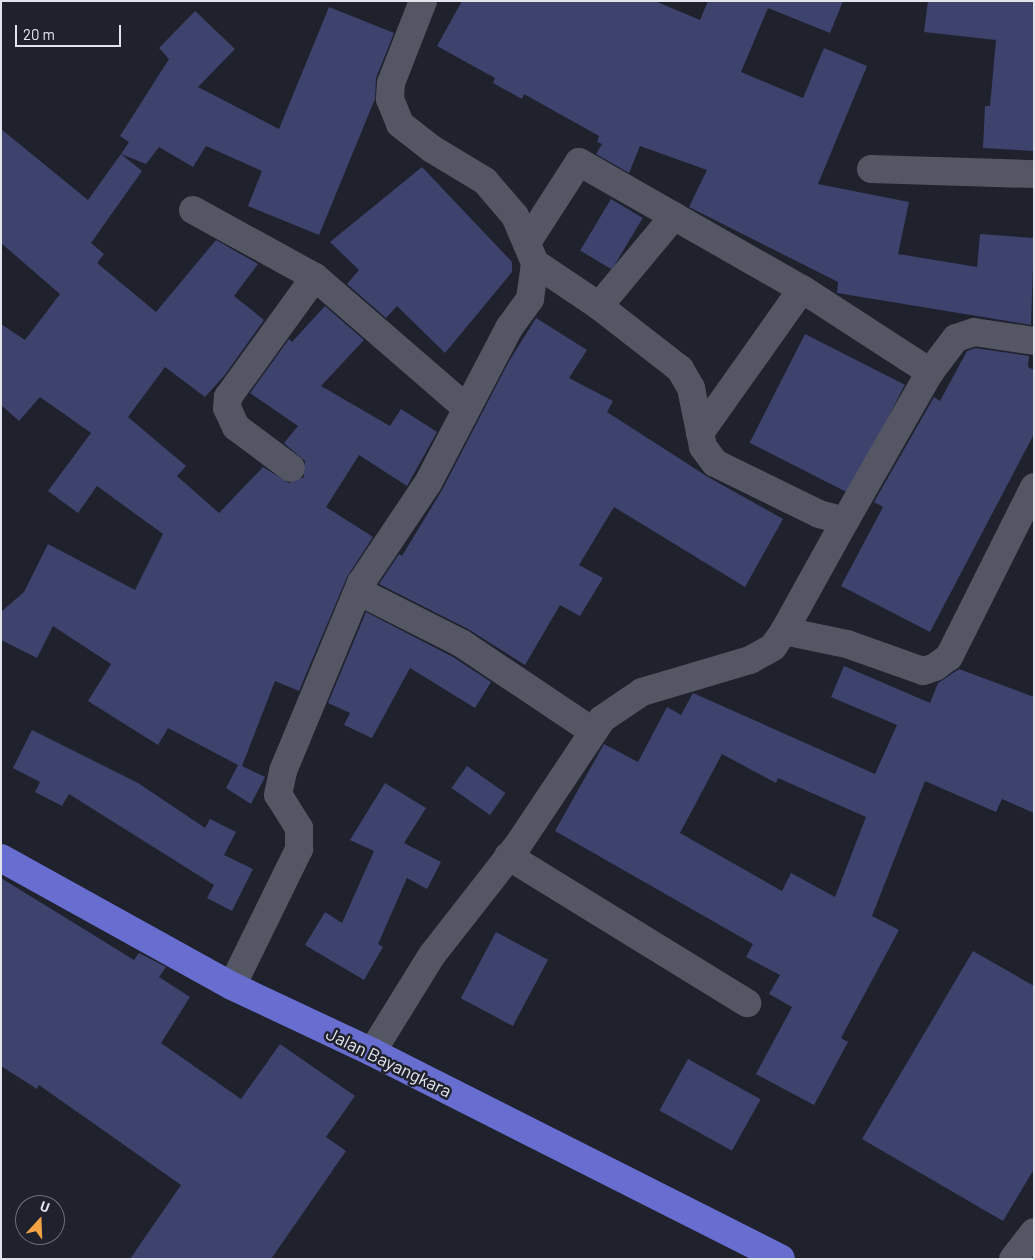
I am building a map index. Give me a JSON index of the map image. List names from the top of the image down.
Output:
{
  "streets": {
    "highway": ["Jalan Bayangkara"]
  },
  "scale_bar": "20 m",
  "north": "top"
}
